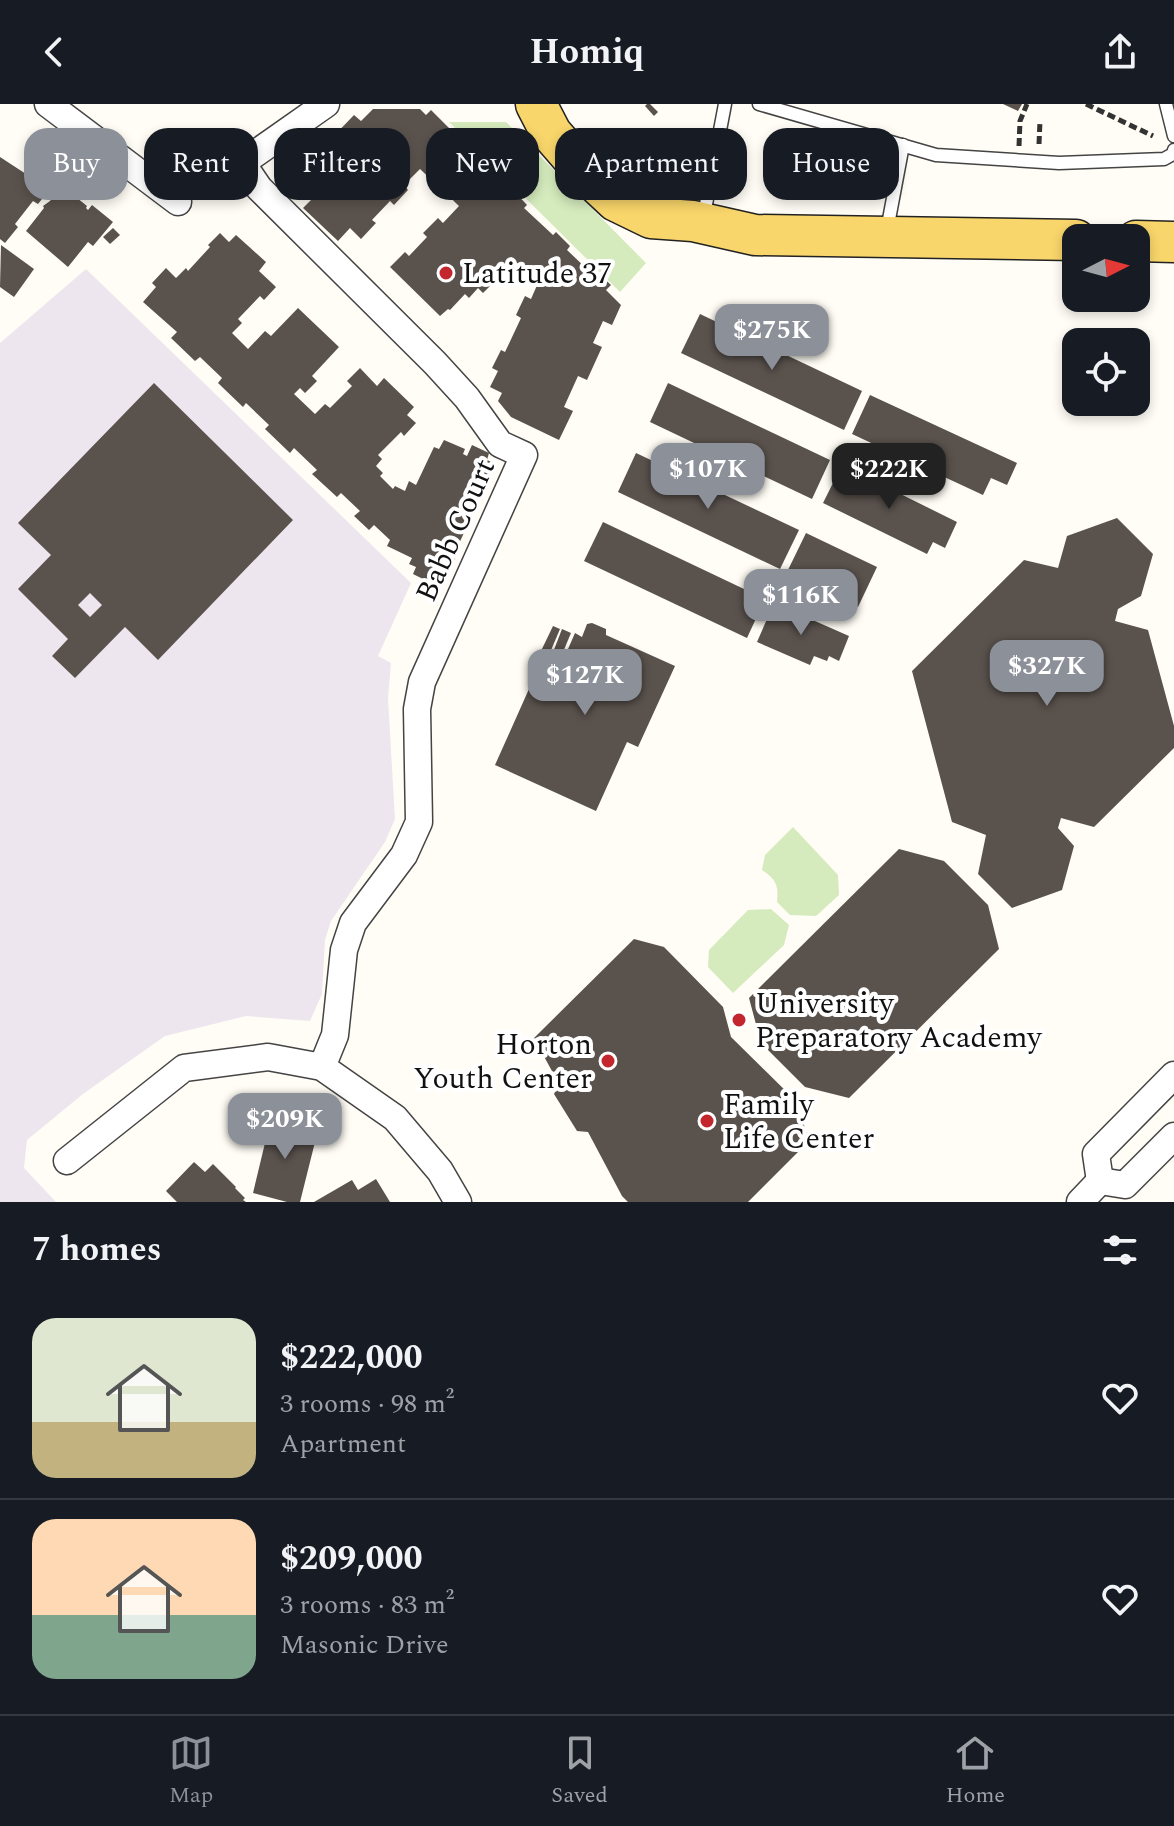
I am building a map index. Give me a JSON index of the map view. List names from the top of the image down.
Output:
{
  "streets": {
    "street": ["Babb Court"]
  },
  "places": [
    "Latitude 37",
    "University Preparatory Academy",
    "Horton Youth Center",
    "Family Life Center"
  ],
  "north": "right",
  "page": {
    "header": "Homiq",
    "chip": [
      "Buy",
      "Rent",
      "Filters",
      "New",
      "Apartment",
      "House"
    ],
    "price": [
      "$275K",
      "$107K",
      "$222K",
      "$116K",
      "$327K",
      "$127K",
      "$209K"
    ],
    "heading": "7 homes",
    "list": [
      {
        "name": "$222,000",
        "note": "3 rooms · 98 m² · Apartment"
      },
      {
        "name": "$209,000",
        "note": "3 rooms · 83 m² · Masonic Drive"
      }
    ],
    "tabs": ["Map", "Saved", "Home"]
  }
}
